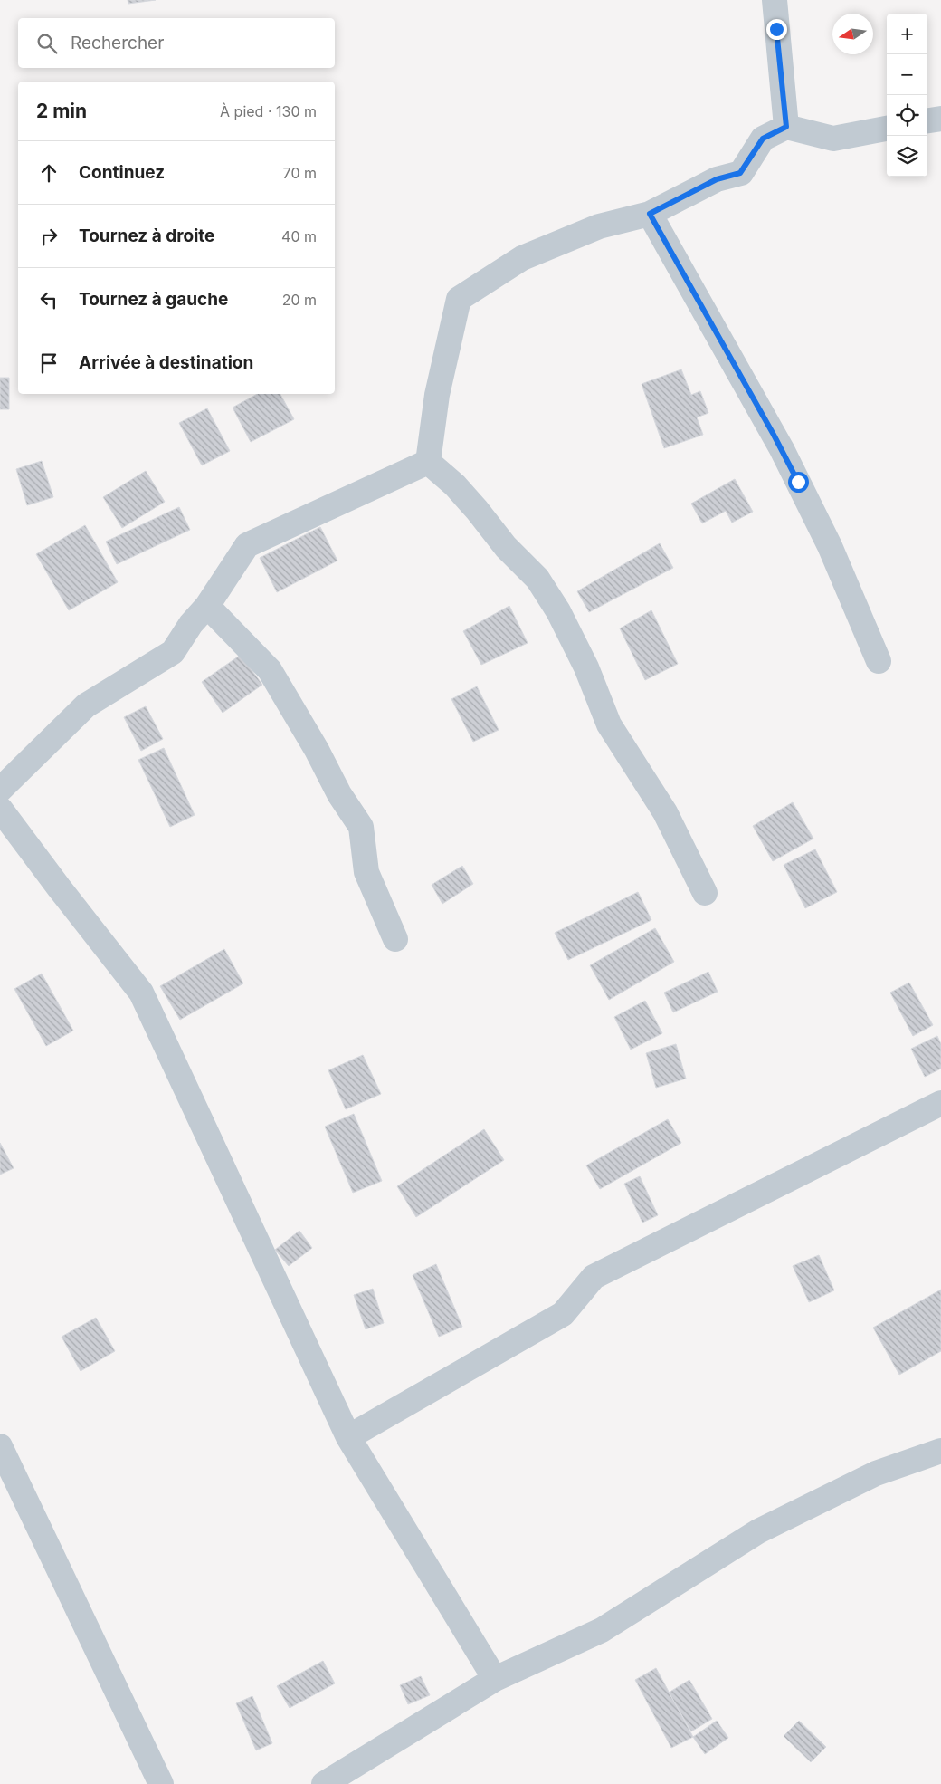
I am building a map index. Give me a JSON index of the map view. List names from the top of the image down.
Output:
{
  "north": "left",
  "page": {
    "map_buttons": ["+", "−"],
    "search": "Rechercher",
    "heading": ["2 min", "À pied · 130 m"],
    "list": [
      ["Continuez", "70 m"],
      ["Tournez à droite", "40 m"],
      ["Tournez à gauche", "20 m"],
      "Arrivée à destination"
    ]
  }
}
